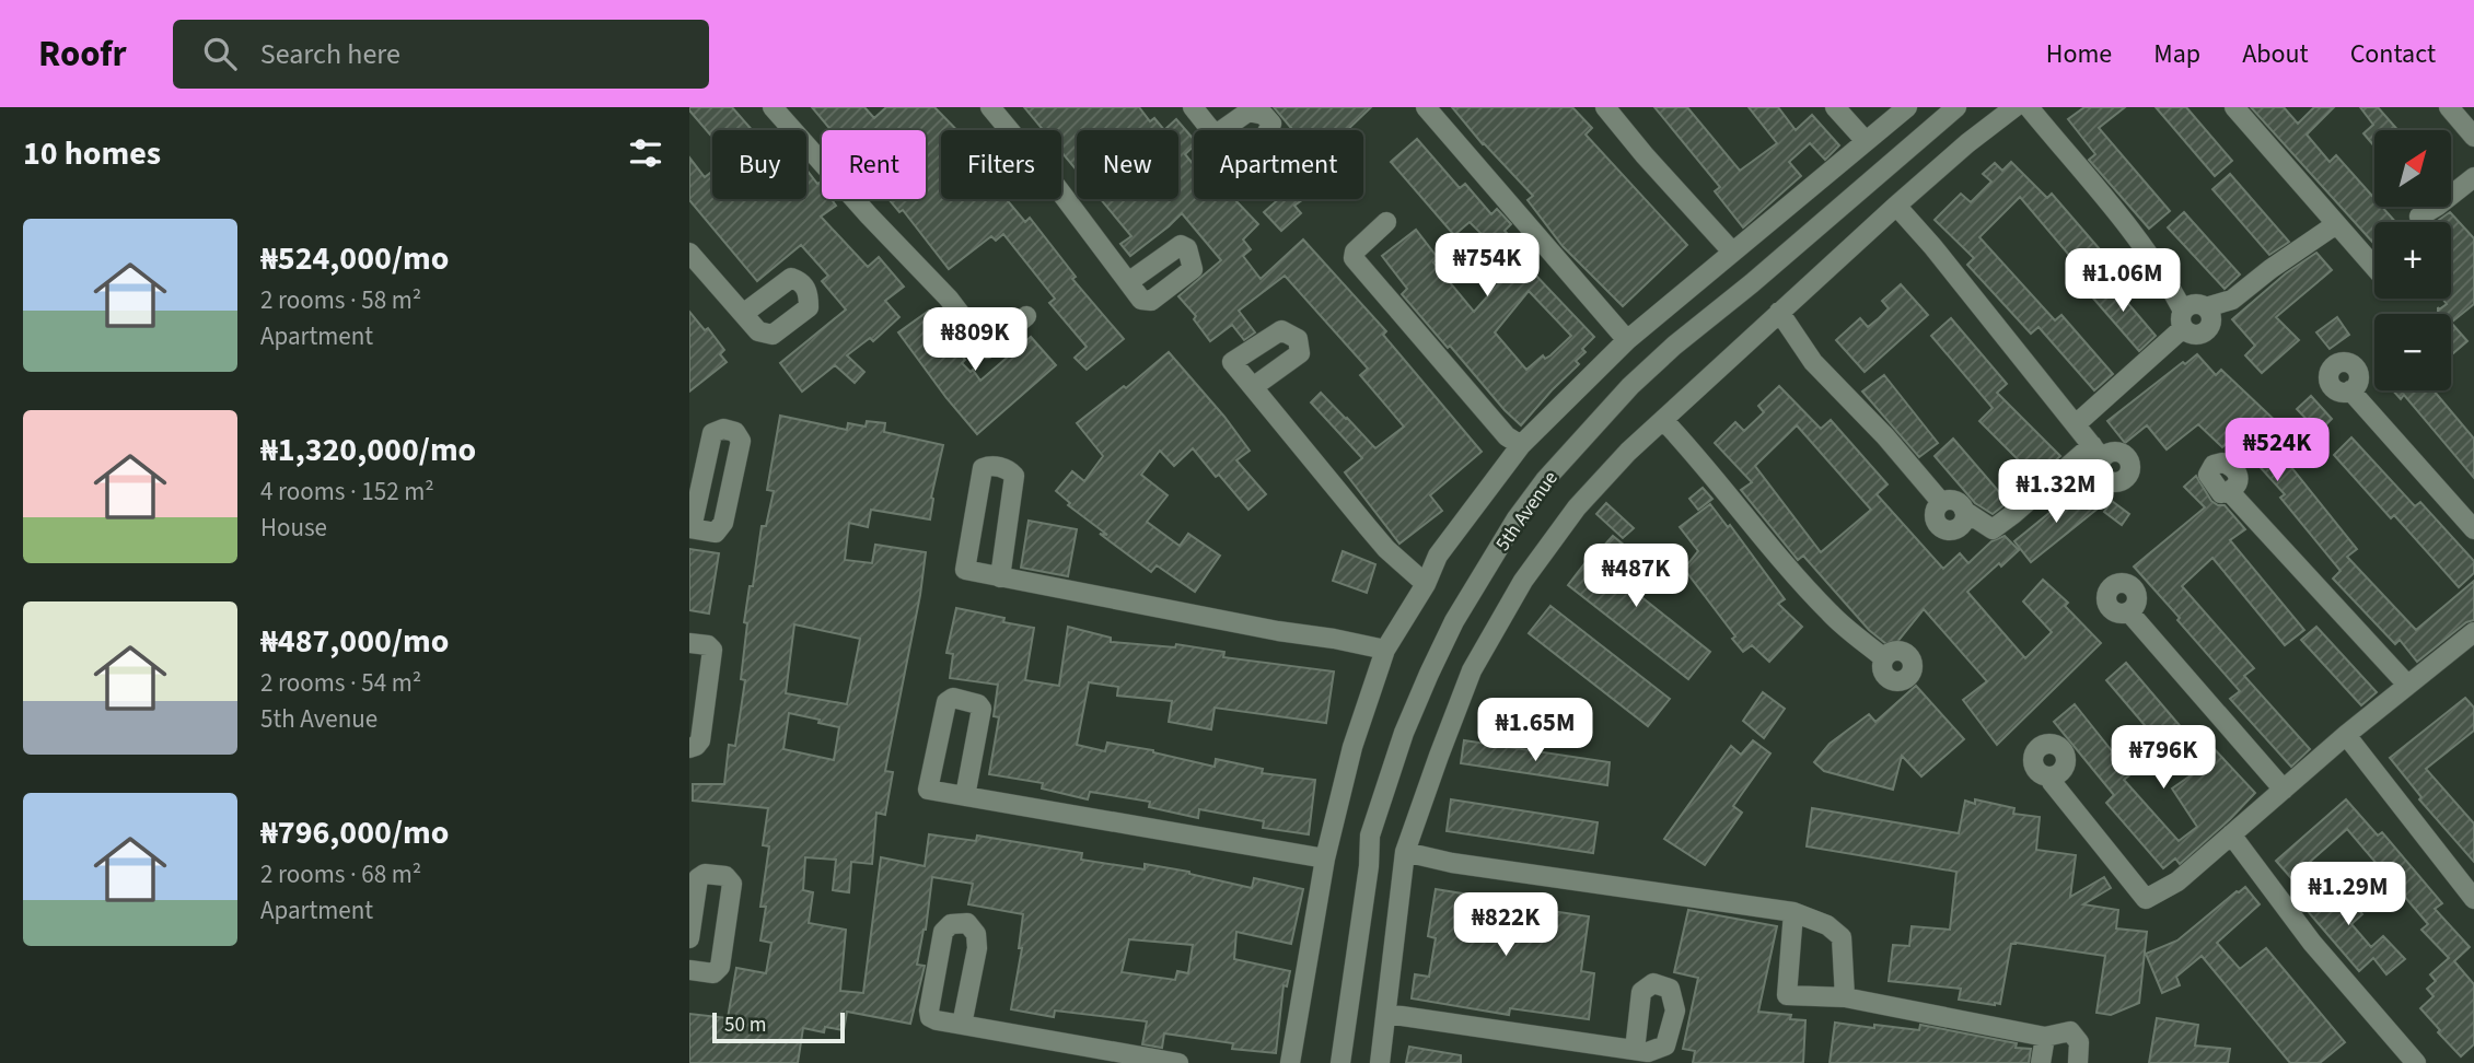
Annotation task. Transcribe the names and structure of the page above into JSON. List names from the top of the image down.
{
  "streets": {
    "street": ["5th Avenue"]
  },
  "scale_bar": "50 m",
  "north": "top right",
  "page": {
    "header": "Roofr",
    "search": "Search here",
    "nav": [
      "Home",
      "Map",
      "About",
      "Contact"
    ],
    "heading": "10 homes",
    "map_buttons": ["+", "−"],
    "chip": [
      "Buy",
      "Rent",
      "Filters",
      "New",
      "Apartment"
    ],
    "list": [
      {
        "name": "₦524,000/mo",
        "note": "2 rooms · 58 m² · Apartment"
      },
      {
        "name": "₦1,320,000/mo",
        "note": "4 rooms · 152 m² · House"
      },
      {
        "name": "₦487,000/mo",
        "note": "2 rooms · 54 m² · 5th Avenue"
      },
      {
        "name": "₦796,000/mo",
        "note": "2 rooms · 68 m² · Apartment"
      }
    ],
    "price": [
      "₦754K",
      "₦1.06M",
      "₦809K",
      "₦524K",
      "₦1.32M",
      "₦487K",
      "₦1.65M",
      "₦796K",
      "₦1.29M",
      "₦822K"
    ],
    "scale": "50 m"
  }
}
